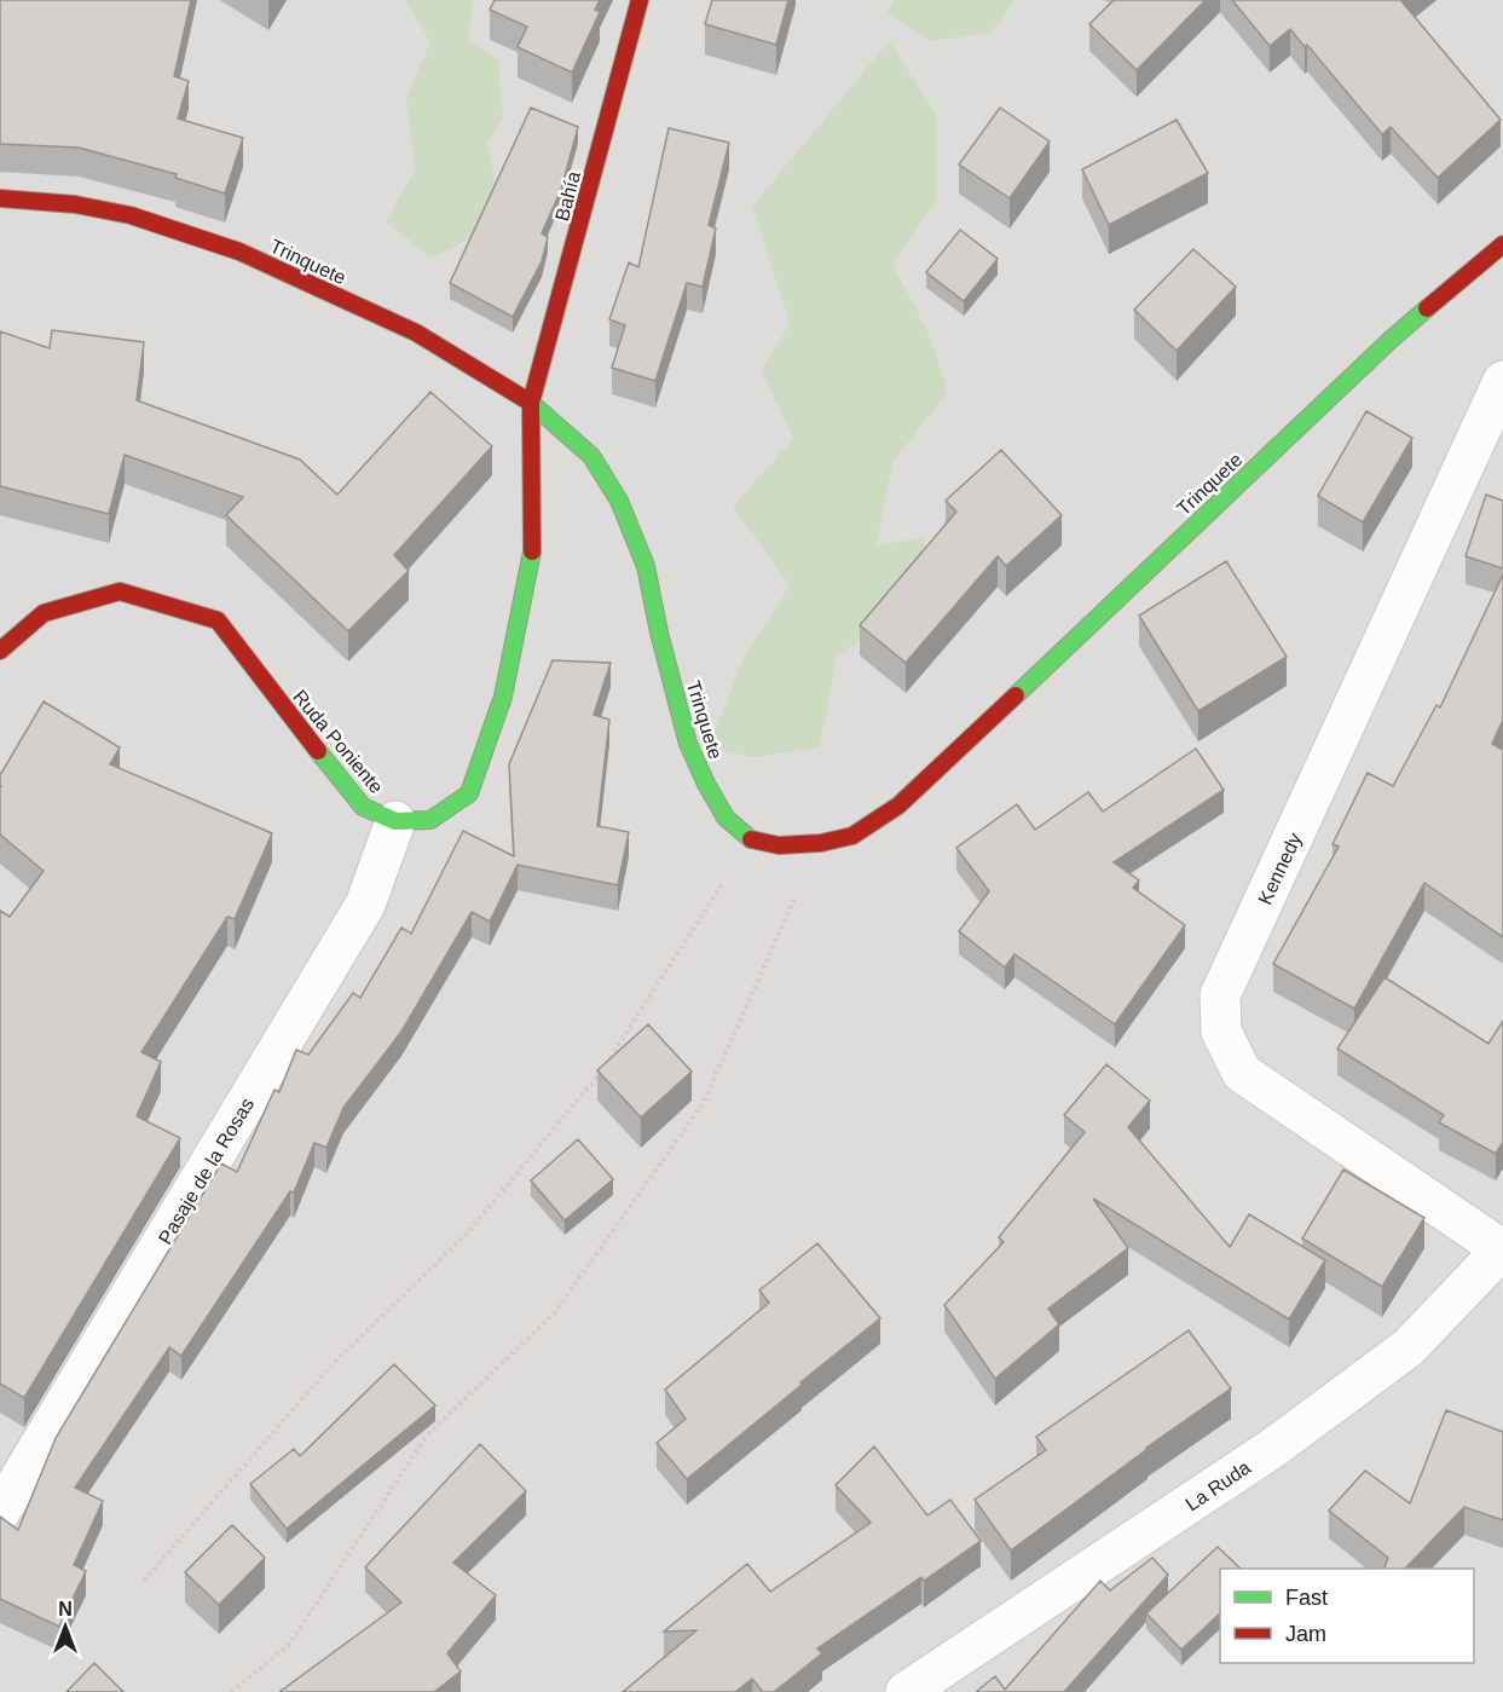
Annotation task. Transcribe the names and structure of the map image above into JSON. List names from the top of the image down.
{
  "streets": {
    "street": [
      "Bahía",
      "Trinquete",
      "Ruda Poniente",
      "Kennedy",
      "Pasaje de la Rosas",
      "La Ruda"
    ]
  },
  "crossings": [
    ["Bahía", "Trinquete"],
    ["Bahía", "Ruda Poniente"],
    ["Trinquete", "Ruda Poniente"],
    ["Ruda Poniente", "Pasaje de la Rosas"],
    ["Kennedy", "La Ruda"]
  ],
  "legend": ["Fast", "Jam"],
  "north": "top"
}
